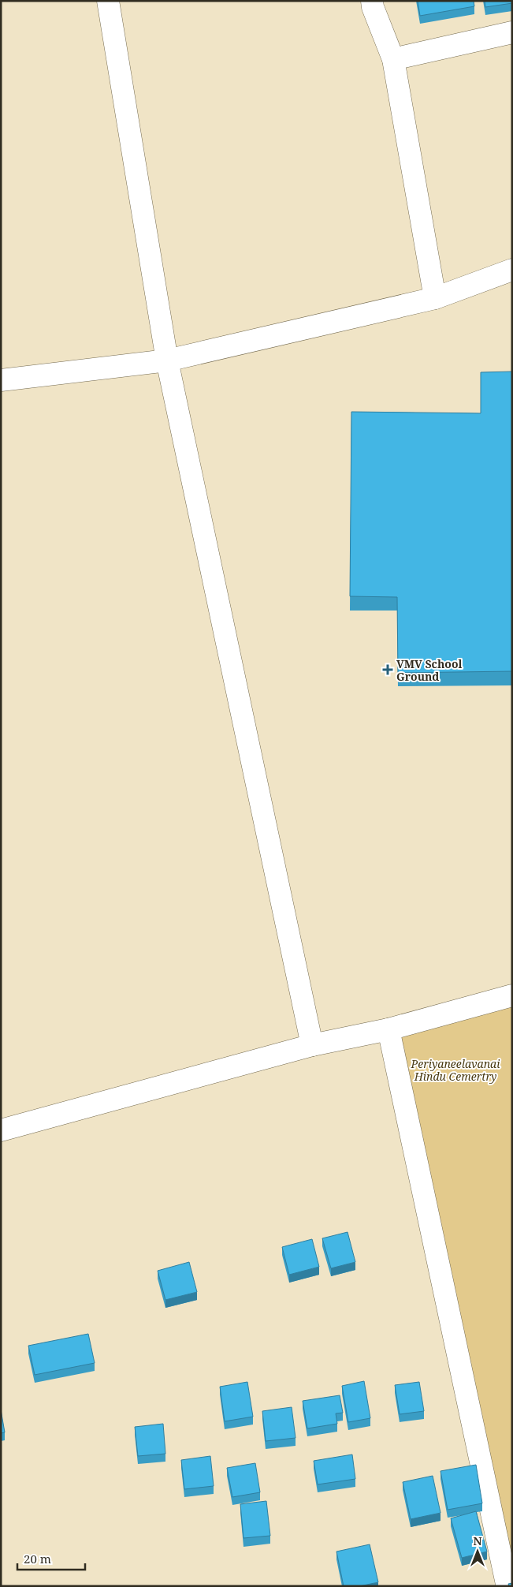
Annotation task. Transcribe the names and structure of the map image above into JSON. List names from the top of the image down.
{
  "parks": ["Periyaneelavanai Hindu Cemertry"],
  "places": {
    "health": ["VMV School Ground"]
  },
  "scale_bar": "20 m",
  "north": "top"
}
